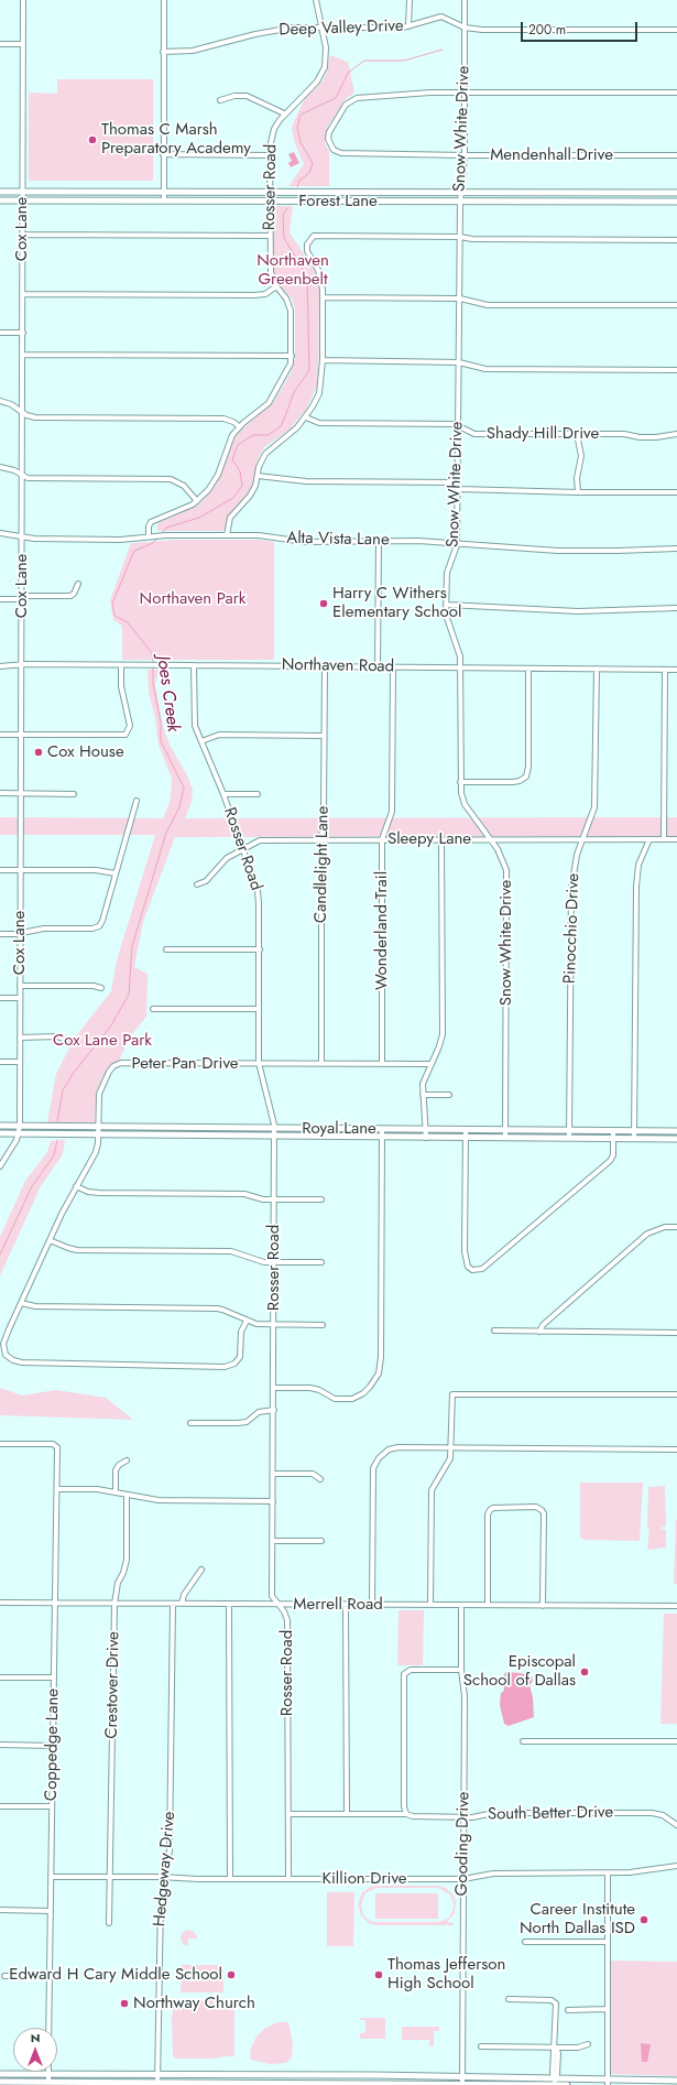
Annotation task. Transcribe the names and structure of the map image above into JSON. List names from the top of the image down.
{
  "streets": {
    "main road": ["Forest Lane", "Royal Lane"],
    "street": [
      "Deep Valley Drive",
      "Snow White Drive",
      "Mendenhall Drive",
      "Rosser Road",
      "Cox Lane",
      "Shady Hill Drive",
      "Alta Vista Lane",
      "Northaven Road",
      "Sleepy Lane",
      "Candlelight Lane",
      "Pinocchio Drive",
      "Wonderland Trail",
      "Peter Pan Drive",
      "Merrell Road",
      "Crestover Drive",
      "Coppedge Lane",
      "South Better Drive",
      "Gooding Drive",
      "Hedgeway Drive",
      "Killion Drive"
    ]
  },
  "crossings": [
    ["Deep Valley Drive", "Snow White Drive"],
    ["Deep Valley Drive", "Rosser Road"],
    ["Snow White Drive", "Mendenhall Drive"],
    ["Snow White Drive", "Forest Lane"],
    ["Snow White Drive", "Shady Hill Drive"],
    ["Snow White Drive", "Alta Vista Lane"],
    ["Snow White Drive", "Northaven Road"],
    ["Snow White Drive", "Sleepy Lane"],
    ["Snow White Drive", "Royal Lane"],
    ["Rosser Road", "Forest Lane"],
    ["Rosser Road", "Alta Vista Lane"],
    ["Rosser Road", "Northaven Road"],
    ["Rosser Road", "Sleepy Lane"],
    ["Rosser Road", "Peter Pan Drive"],
    ["Rosser Road", "Royal Lane"],
    ["Rosser Road", "Merrell Road"],
    ["Rosser Road", "South Better Drive"],
    ["Rosser Road", "Killion Drive"],
    ["Forest Lane", "Cox Lane"],
    ["Cox Lane", "Alta Vista Lane"],
    ["Cox Lane", "Northaven Road"],
    ["Cox Lane", "Royal Lane"],
    ["Northaven Road", "Candlelight Lane"],
    ["Northaven Road", "Pinocchio Drive"],
    ["Northaven Road", "Wonderland Trail"],
    ["Sleepy Lane", "Candlelight Lane"],
    ["Sleepy Lane", "Pinocchio Drive"],
    ["Sleepy Lane", "Wonderland Trail"],
    ["Candlelight Lane", "Peter Pan Drive"],
    ["Pinocchio Drive", "Royal Lane"],
    ["Wonderland Trail", "Peter Pan Drive"],
    ["Peter Pan Drive", "Royal Lane"],
    ["Merrell Road", "Crestover Drive"],
    ["Merrell Road", "Coppedge Lane"],
    ["Merrell Road", "Gooding Drive"],
    ["Merrell Road", "Hedgeway Drive"],
    ["Crestover Drive", "Killion Drive"],
    ["Coppedge Lane", "Killion Drive"],
    ["South Better Drive", "Gooding Drive"],
    ["Gooding Drive", "Killion Drive"],
    ["Hedgeway Drive", "Killion Drive"]
  ],
  "water": ["Joes Creek"],
  "parks": ["Northaven Greenbelt", "Northaven Park", "Cox Lane Park"],
  "places": [
    "Thomas C Marsh Preparatory Academy",
    "Harry C Withers Elementary School",
    "Cox House",
    "Episcopal School of Dallas",
    "Career Institute North Dallas ISD",
    "Edward H Cary Middle School",
    "Thomas Jefferson High School",
    "Northway Church"
  ],
  "scale_bar": "200 m",
  "north": "top"
}
